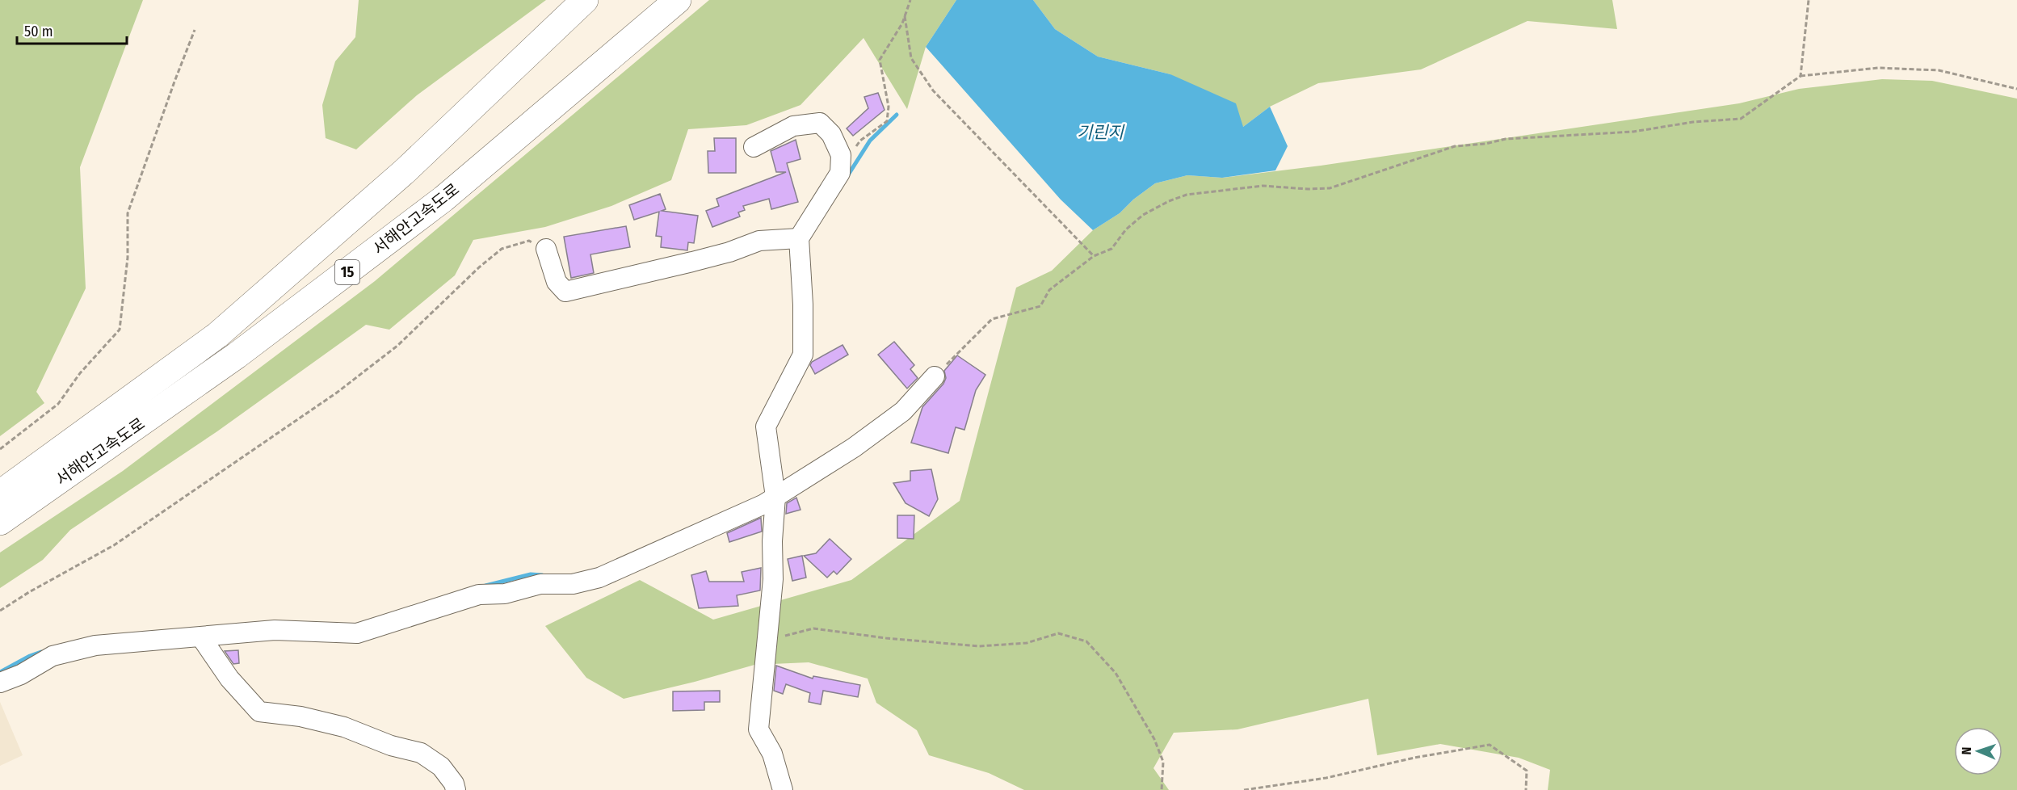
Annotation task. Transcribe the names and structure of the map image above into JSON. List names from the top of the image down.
{
  "streets": {
    "highway": ["서해안고속도로", "15"]
  },
  "water": ["기린지"],
  "scale_bar": "50 m",
  "north": "left"
}
